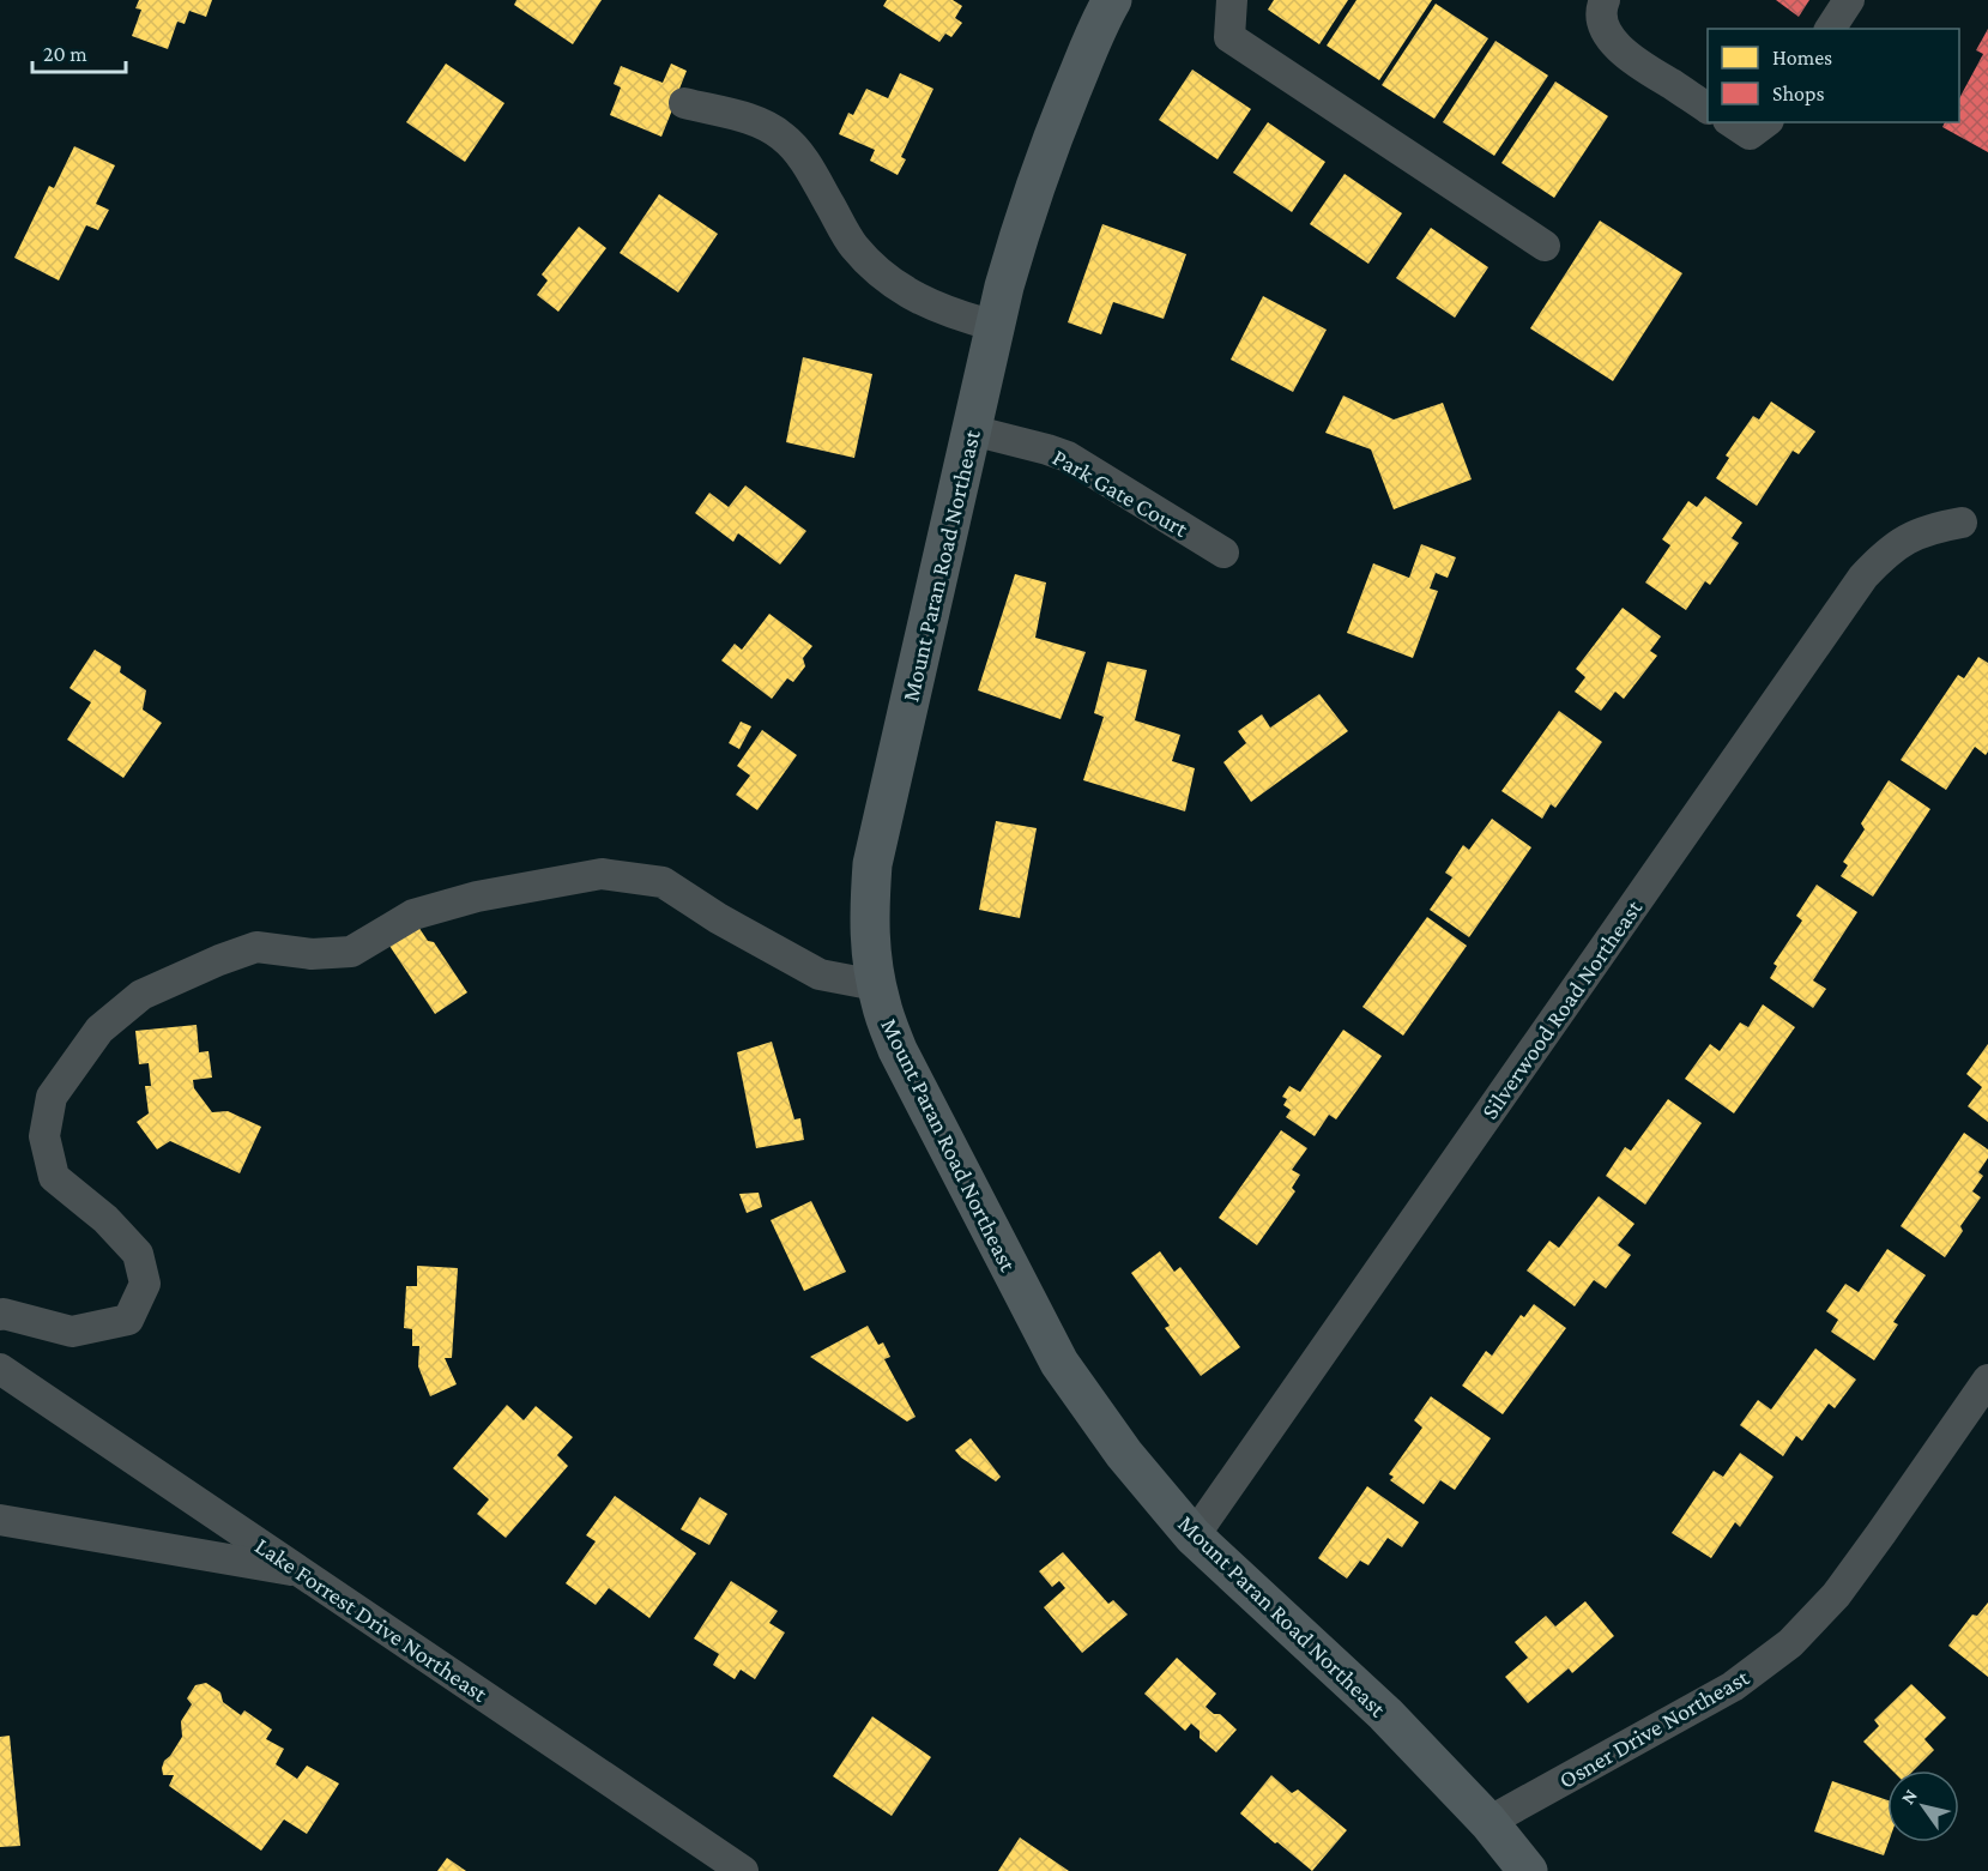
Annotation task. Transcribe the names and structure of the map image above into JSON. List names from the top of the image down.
{
  "streets": {
    "main road": ["Mount Paran Road Northeast"],
    "street": [
      "Park Gate Court",
      "Silverwood Road Northeast",
      "Lake Forrest Drive Northeast",
      "Osner Drive Northeast"
    ]
  },
  "crossings": [
    ["Park Gate Court", "Mount Paran Road Northeast"],
    ["Mount Paran Road Northeast", "Silverwood Road Northeast"],
    ["Mount Paran Road Northeast", "Osner Drive Northeast"]
  ],
  "legend": ["Homes", "Shops"],
  "scale_bar": "20 m",
  "north": "top left"
}
